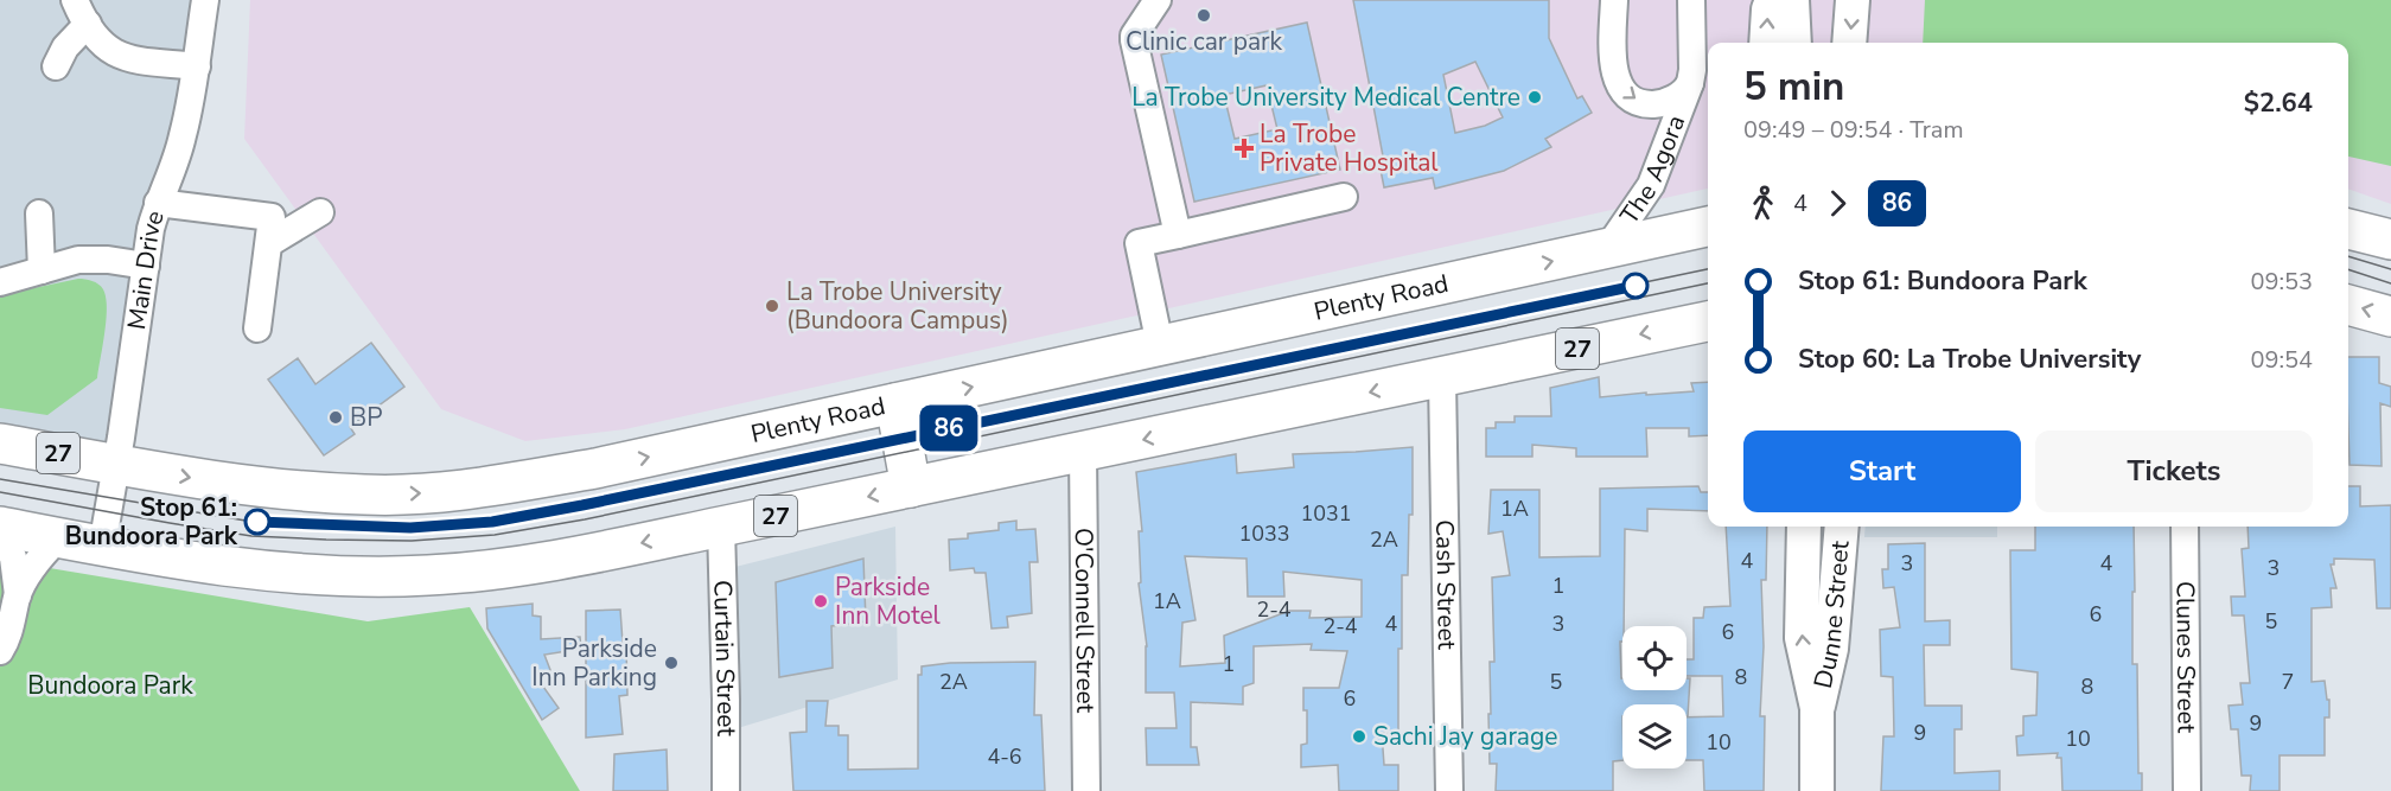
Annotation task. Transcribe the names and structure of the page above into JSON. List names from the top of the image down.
{
  "streets": {
    "highway": ["Plenty Road", "27"],
    "main road": ["Dunne Street"],
    "street": [
      "The Agora",
      "Main Drive",
      "Cash Street",
      "O'Connell Street",
      "Clunes Street",
      "Curtain Street"
    ]
  },
  "crossings": [
    ["The Agora", "Plenty Road"],
    ["Main Drive", "Plenty Road"],
    ["Main Drive", "27"],
    ["27", "Cash Street"],
    ["27", "O'Connell Street"],
    ["27", "Curtain Street"]
  ],
  "parks": ["Bundoora Park"],
  "places": {
    "other": [
      "Clinic car park",
      "La Trobe University Medical Centre",
      "La Trobe University (Bundoora Campus)",
      "BP",
      "Stop 61: Bundoora Park",
      "Parkside Inn Motel",
      "Parkside Inn Parking",
      "Sachi Jay garage"
    ],
    "health": ["La Trobe Private Hospital"]
  },
  "lines": ["tram line 86"],
  "house_numbers": [
    "1A",
    "1031",
    "1033",
    "2A",
    "4",
    "3",
    "4",
    "3",
    "1",
    "1A",
    "2-4",
    "6",
    "5",
    "4",
    "3",
    "2-4",
    "6",
    "1",
    "8",
    "2A",
    "5",
    "7",
    "8",
    "6",
    "9",
    "9",
    "10",
    "10",
    "4-6"
  ],
  "page": {
    "on_map": "86",
    "heading": ["5 min", "09:49 – 09:54 · Tram", "$2.64"],
    "legs": ["4", "86"],
    "list": [
      {
        "name": "Stop 61: Bundoora Park",
        "value": "09:53"
      },
      {
        "name": "Stop 60: La Trobe University",
        "value": "09:54"
      }
    ],
    "buttons": ["Start", "Tickets"]
  }
}
